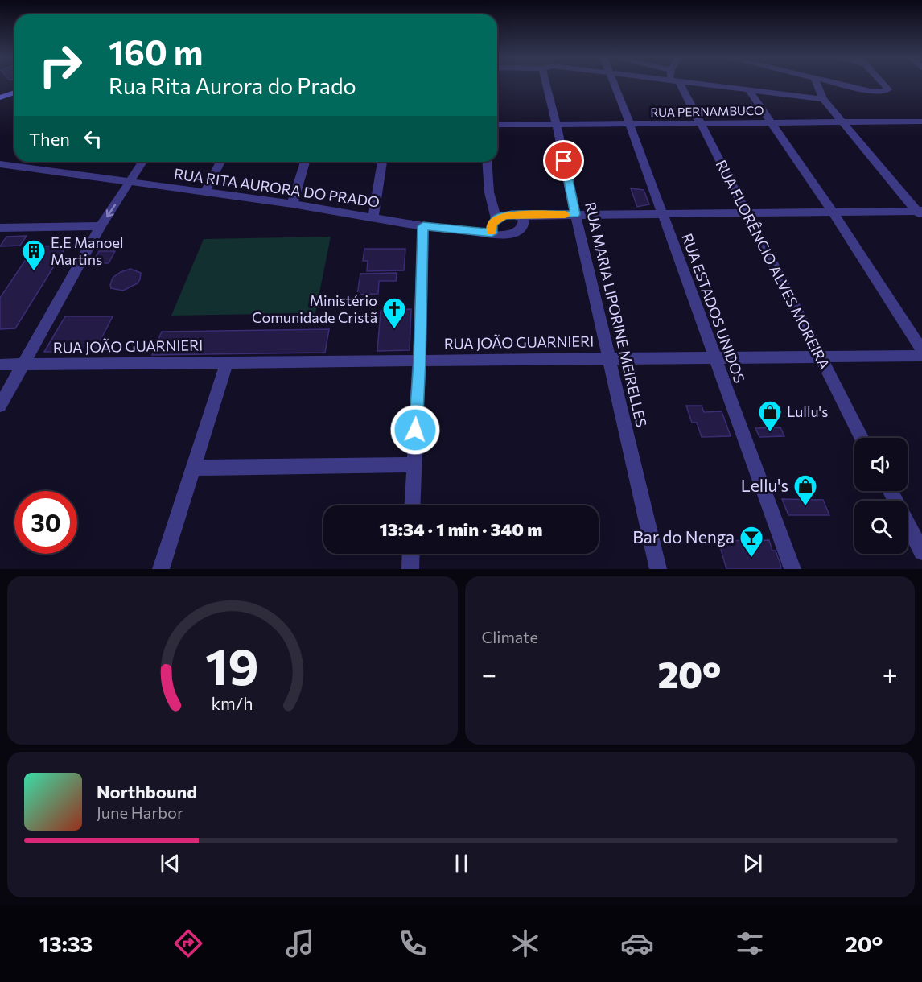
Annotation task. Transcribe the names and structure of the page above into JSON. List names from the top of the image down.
{
  "streets": {
    "street": [
      "RUA PERNAMBUCO",
      "RUA RITA AURORA DO PRADO",
      "RUA FLORÊNCIO ALVES MOREIRA",
      "RUA ESTADOS UNIDOS",
      "RUA MARIA LIPORINE MEIRELLES",
      "RUA JOÃO GUARNIERI"
    ]
  },
  "crossings": [
    ["RUA PERNAMBUCO", "RUA FLORÊNCIO ALVES MOREIRA"],
    ["RUA PERNAMBUCO", "RUA ESTADOS UNIDOS"],
    ["RUA PERNAMBUCO", "RUA MARIA LIPORINE MEIRELLES"],
    ["RUA FLORÊNCIO ALVES MOREIRA", "RUA JOÃO GUARNIERI"],
    ["RUA ESTADOS UNIDOS", "RUA JOÃO GUARNIERI"],
    ["RUA MARIA LIPORINE MEIRELLES", "RUA JOÃO GUARNIERI"]
  ],
  "places": {
    "building": ["E.E Manoel Martins"],
    "church": ["Ministério Comunidade Cristã"],
    "shop": ["Lullu's", "Lellu's"],
    "bar": ["Bar do Nenga"]
  },
  "page": {
    "turn": ["160 m", "Rua Rita Aurora do Prado"],
    "then": "Then",
    "limit": "30",
    "trip": "13:34 · 1 min · 340 m",
    "tile": "Climate",
    "heat": ["−", "20°", "+"],
    "song": ["Northbound", "June Harbor"],
    "tabs": ["13:33", "20°"],
    "gauge": ["19", "km/h"]
  }
}
